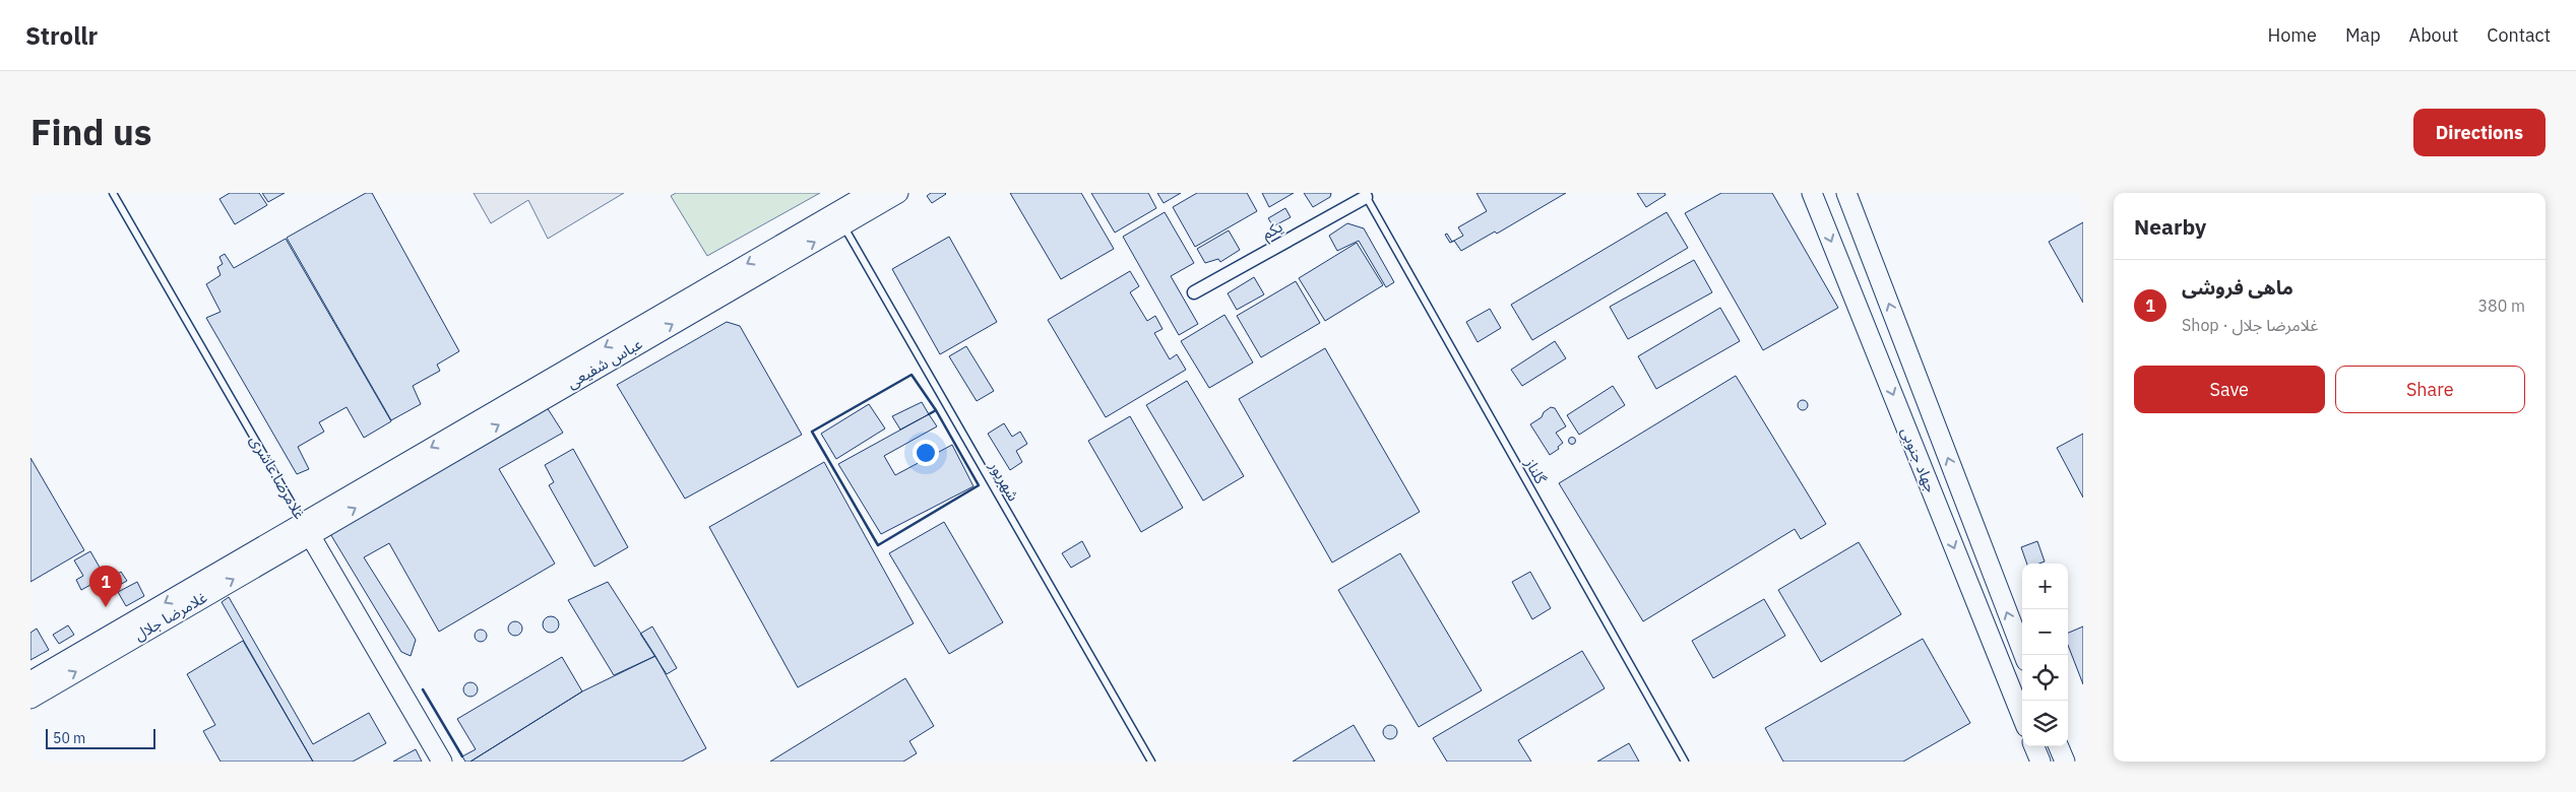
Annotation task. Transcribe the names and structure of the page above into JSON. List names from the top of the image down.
{
  "streets": {
    "street": [
      "یکم",
      "عباس شفیعی",
      "جهاد جنوبی",
      "غلامرضا عاشری",
      "غلامرضا جلال"
    ],
    "lane": ["گلناز", "شهریور"]
  },
  "crossings": [
    ["یکم", "گلناز"],
    ["عباس شفیعی", "غلامرضا عاشری"],
    ["عباس شفیعی", "شهریور"],
    ["عباس شفیعی", "غلامرضا جلال"],
    ["غلامرضا عاشری", "غلامرضا جلال"]
  ],
  "scale_bar": "50 m",
  "page": {
    "header": "Strollr",
    "nav": [
      "Home",
      "Map",
      "About",
      "Contact"
    ],
    "title": "Find us",
    "buttons": [
      "Directions",
      ["Save", "Share"]
    ],
    "heading": "Nearby",
    "list": [
      {
        "mark": "1",
        "name": "ماهی فروشی",
        "note": "Shop · غلامرضا جلال",
        "value": "380 m"
      }
    ],
    "map_buttons": ["+", "−"],
    "pins": "1",
    "scale": "50 m"
  }
}
